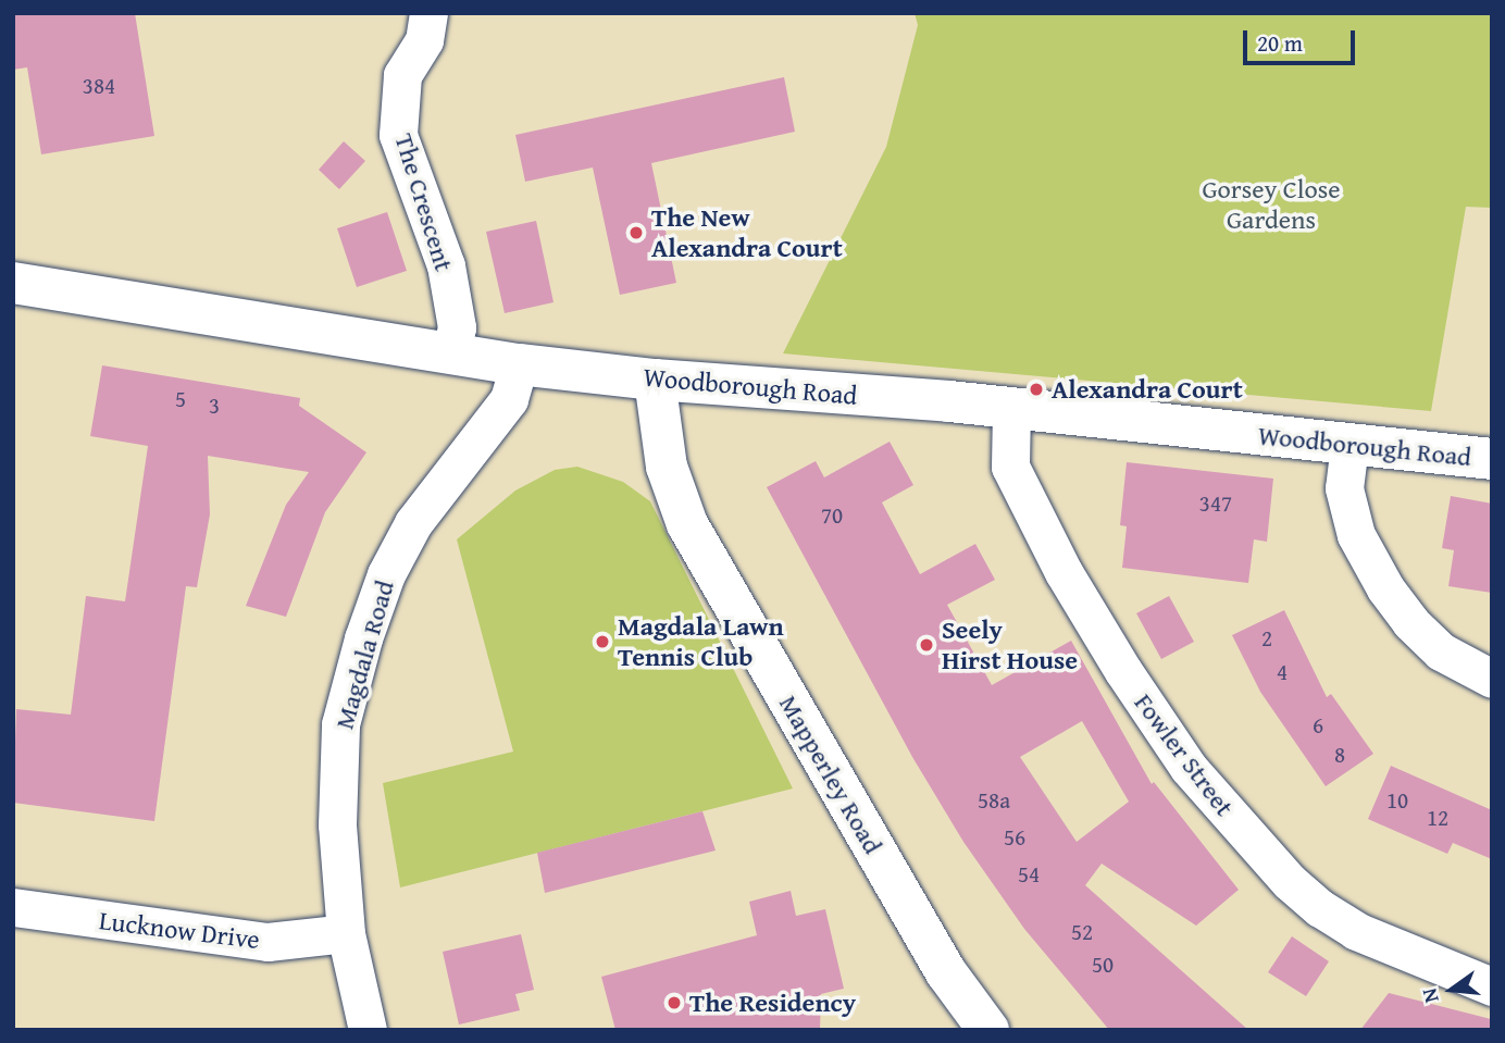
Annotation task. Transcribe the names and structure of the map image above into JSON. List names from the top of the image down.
{
  "streets": {
    "main road": ["Woodborough Road", "Mapperley Road"],
    "street": [
      "The Crescent",
      "Magdala Road",
      "Fowler Street",
      "Lucknow Drive"
    ]
  },
  "crossings": [
    ["The Crescent", "Woodborough Road"],
    ["Woodborough Road", "Magdala Road"],
    ["Woodborough Road", "Fowler Street"],
    ["Woodborough Road", "Mapperley Road"],
    ["Magdala Road", "Lucknow Drive"]
  ],
  "parks": ["Gorsey Close Gardens"],
  "places": [
    "The New Alexandra Court",
    "Alexandra Court",
    "Magdala Lawn Tennis Club",
    "Seely Hirst House",
    "The Residency"
  ],
  "house_numbers": [
    "384",
    "5",
    "3",
    "347",
    "70",
    "2",
    "4",
    "6",
    "8",
    "58a",
    "10",
    "12",
    "56",
    "54",
    "52",
    "50"
  ],
  "scale_bar": "20 m",
  "north": "left"
}
